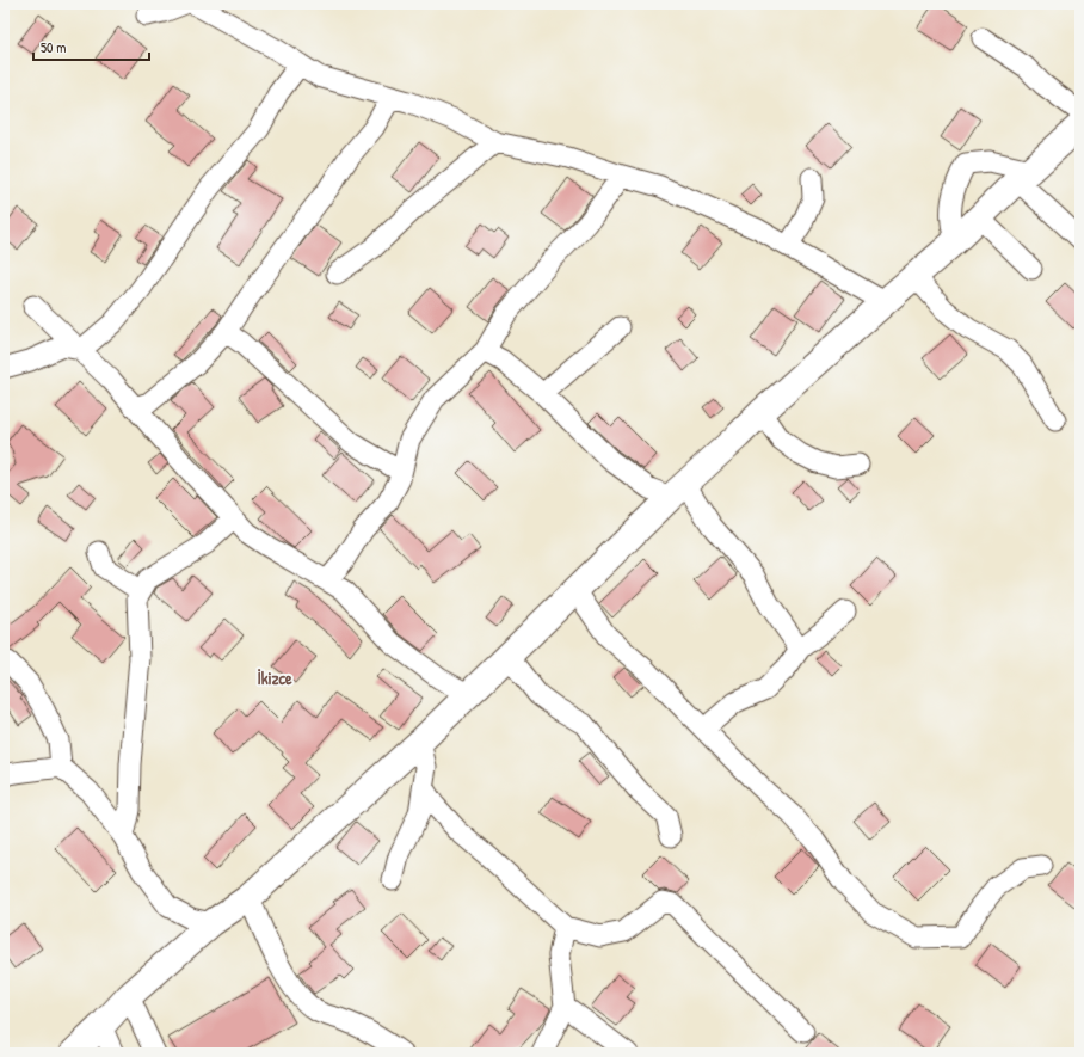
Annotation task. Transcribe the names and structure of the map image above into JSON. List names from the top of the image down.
{
  "districts": ["İkizce"],
  "scale_bar": "50 m"
}
